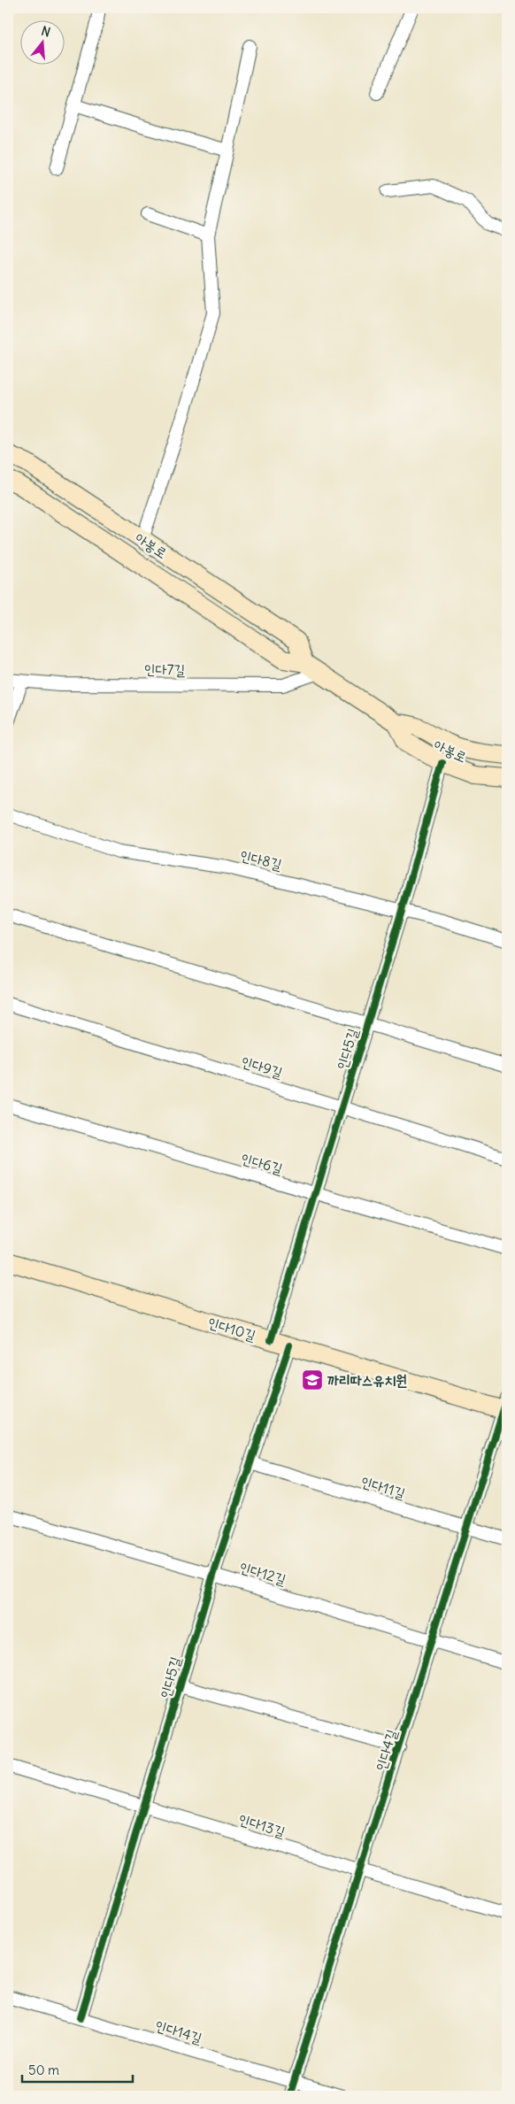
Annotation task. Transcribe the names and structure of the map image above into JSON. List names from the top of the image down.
{
  "streets": {
    "main road": ["아봉로", "인다10길"],
    "street": [
      "인다7길",
      "인다8길",
      "인다5길",
      "인다9길",
      "인다6길",
      "인다11길",
      "인다12길",
      "인다4길",
      "인다13길",
      "인다14길"
    ]
  },
  "crossings": [
    ["아봉로", "인다7길"],
    ["아봉로", "인다5길"],
    ["인다8길", "인다5길"],
    ["인다5길", "인다9길"],
    ["인다5길", "인다6길"],
    ["인다5길", "인다10길"],
    ["인다5길", "인다11길"],
    ["인다5길", "인다12길"],
    ["인다5길", "인다13길"],
    ["인다5길", "인다14길"],
    ["인다10길", "인다4길"],
    ["인다11길", "인다4길"],
    ["인다12길", "인다4길"],
    ["인다4길", "인다13길"],
    ["인다4길", "인다14길"]
  ],
  "places": {
    "school or university": ["까리따스유치원"]
  },
  "scale_bar": "50 m",
  "north": "top"
}
